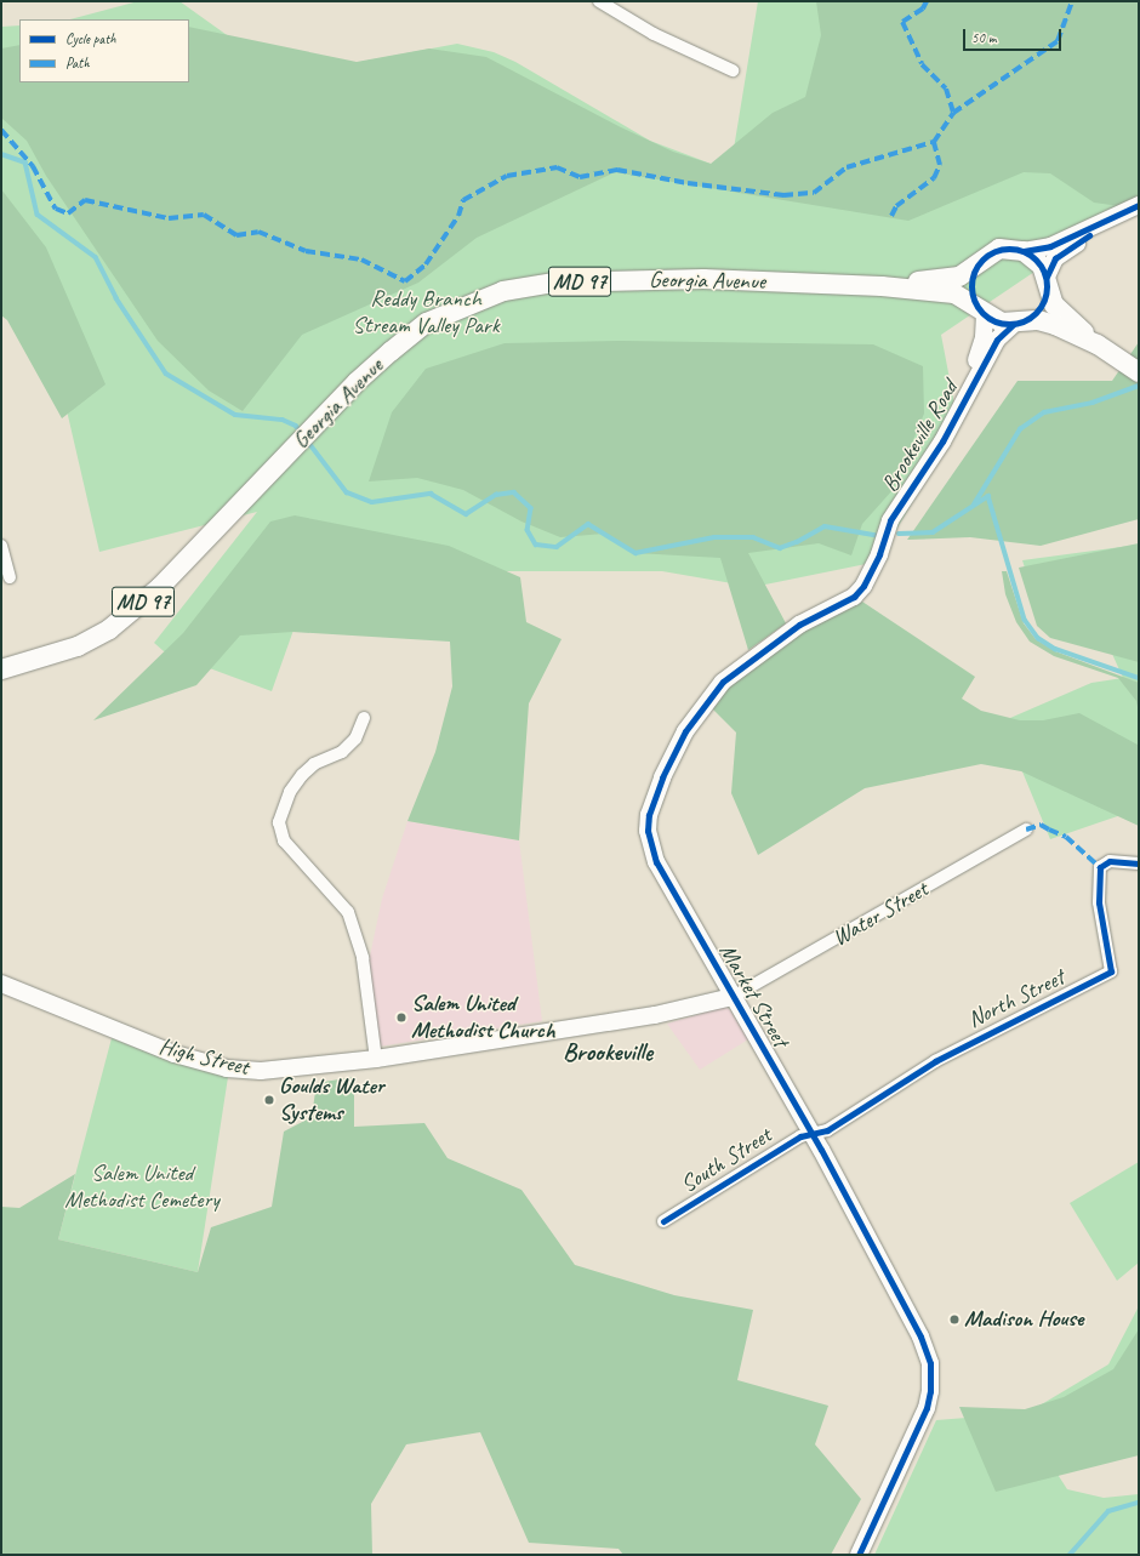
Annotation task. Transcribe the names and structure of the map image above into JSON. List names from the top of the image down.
{
  "streets": {
    "main road": [
      "MD 97",
      "Georgia Avenue",
      "Brookeville Road",
      "Market Street",
      "High Street"
    ],
    "street": ["Water Street", "North Street", "South Street"]
  },
  "crossings": [
    ["Georgia Avenue", "Brookeville Road"],
    ["Brookeville Road", "Market Street"],
    ["Water Street", "Market Street"],
    ["Water Street", "High Street"],
    ["Market Street", "North Street"],
    ["Market Street", "High Street"],
    ["Market Street", "South Street"],
    ["North Street", "South Street"]
  ],
  "districts": ["Brookeville"],
  "parks": ["Reddy Branch Stream Valley Park", "Salem United Methodist Cemetery"],
  "places": ["Salem United Methodist Church", "Goulds Water Systems", "Madison House"],
  "legend": ["Cycle path", "Path"],
  "scale_bar": "50 m"
}
